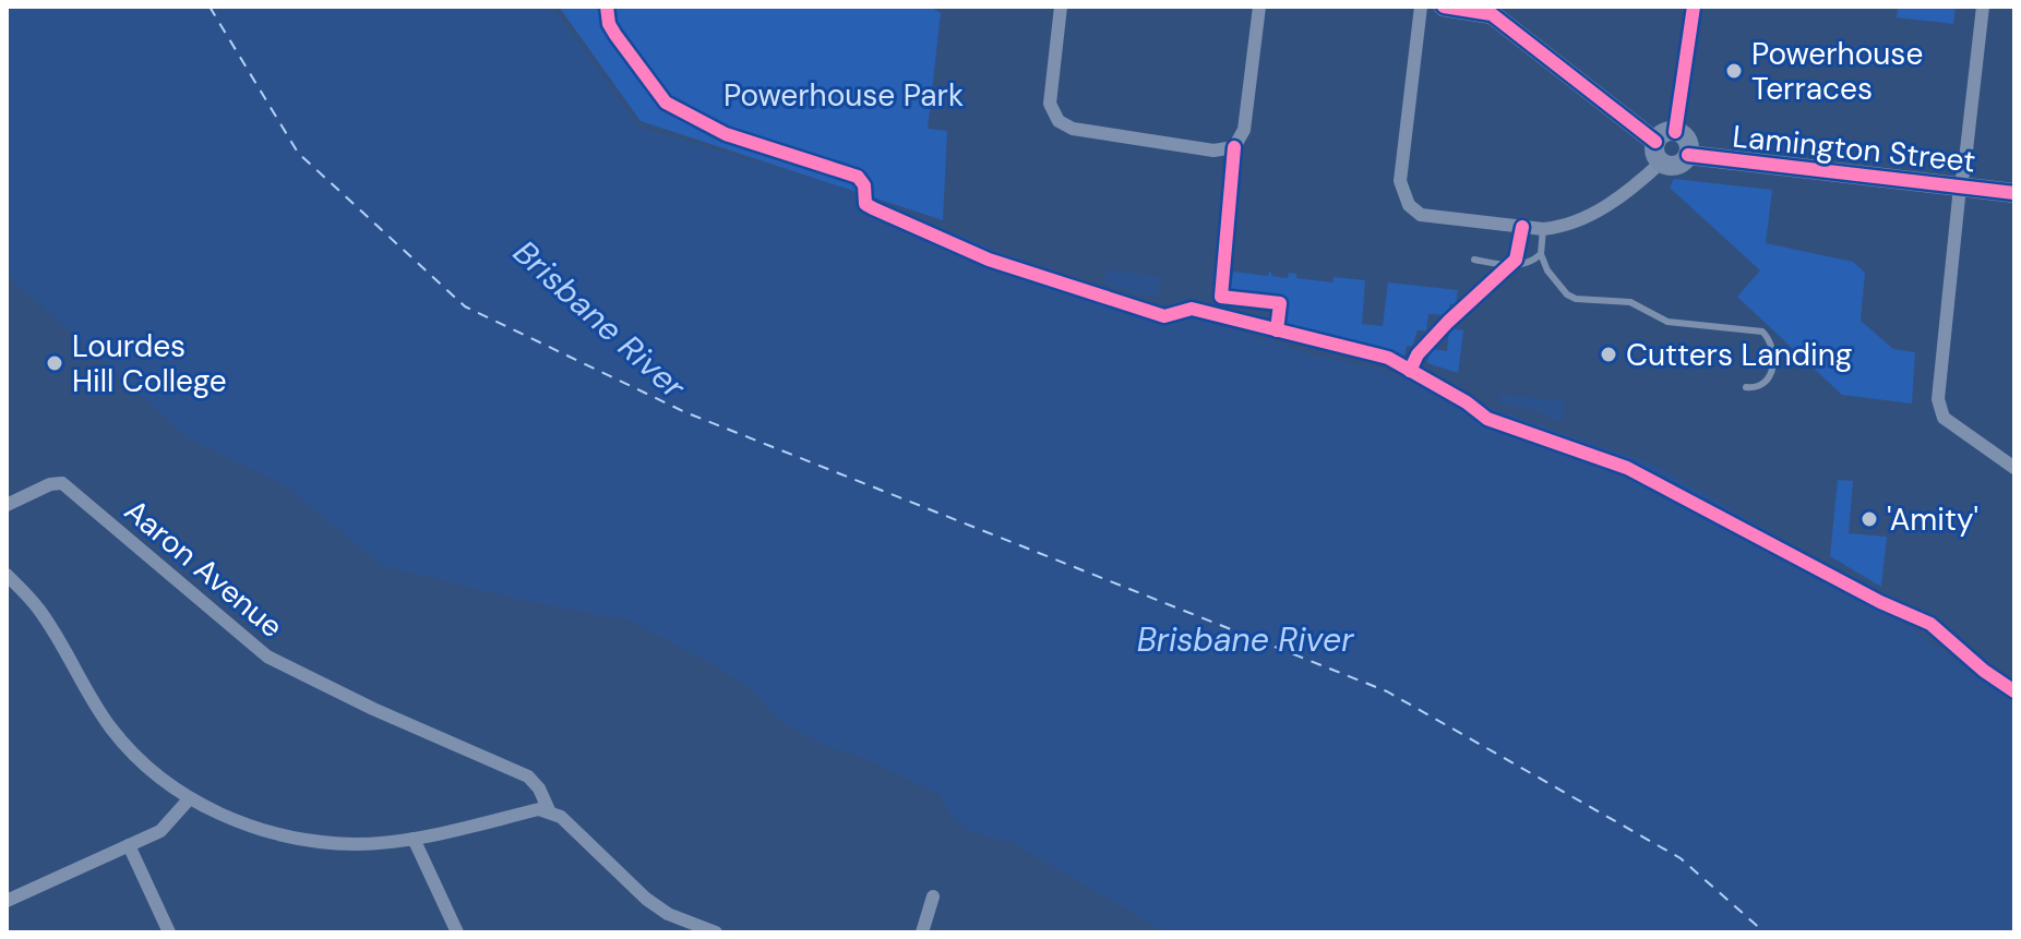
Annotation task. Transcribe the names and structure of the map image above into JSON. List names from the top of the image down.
{
  "streets": {
    "street": ["Lamington Street", "Aaron Avenue"]
  },
  "water": ["Brisbane River"],
  "parks": ["Powerhouse Park"],
  "places": [
    "Powerhouse Terraces",
    "Cutters Landing",
    "Lourdes Hill College",
    "'Amity'"
  ]
}
